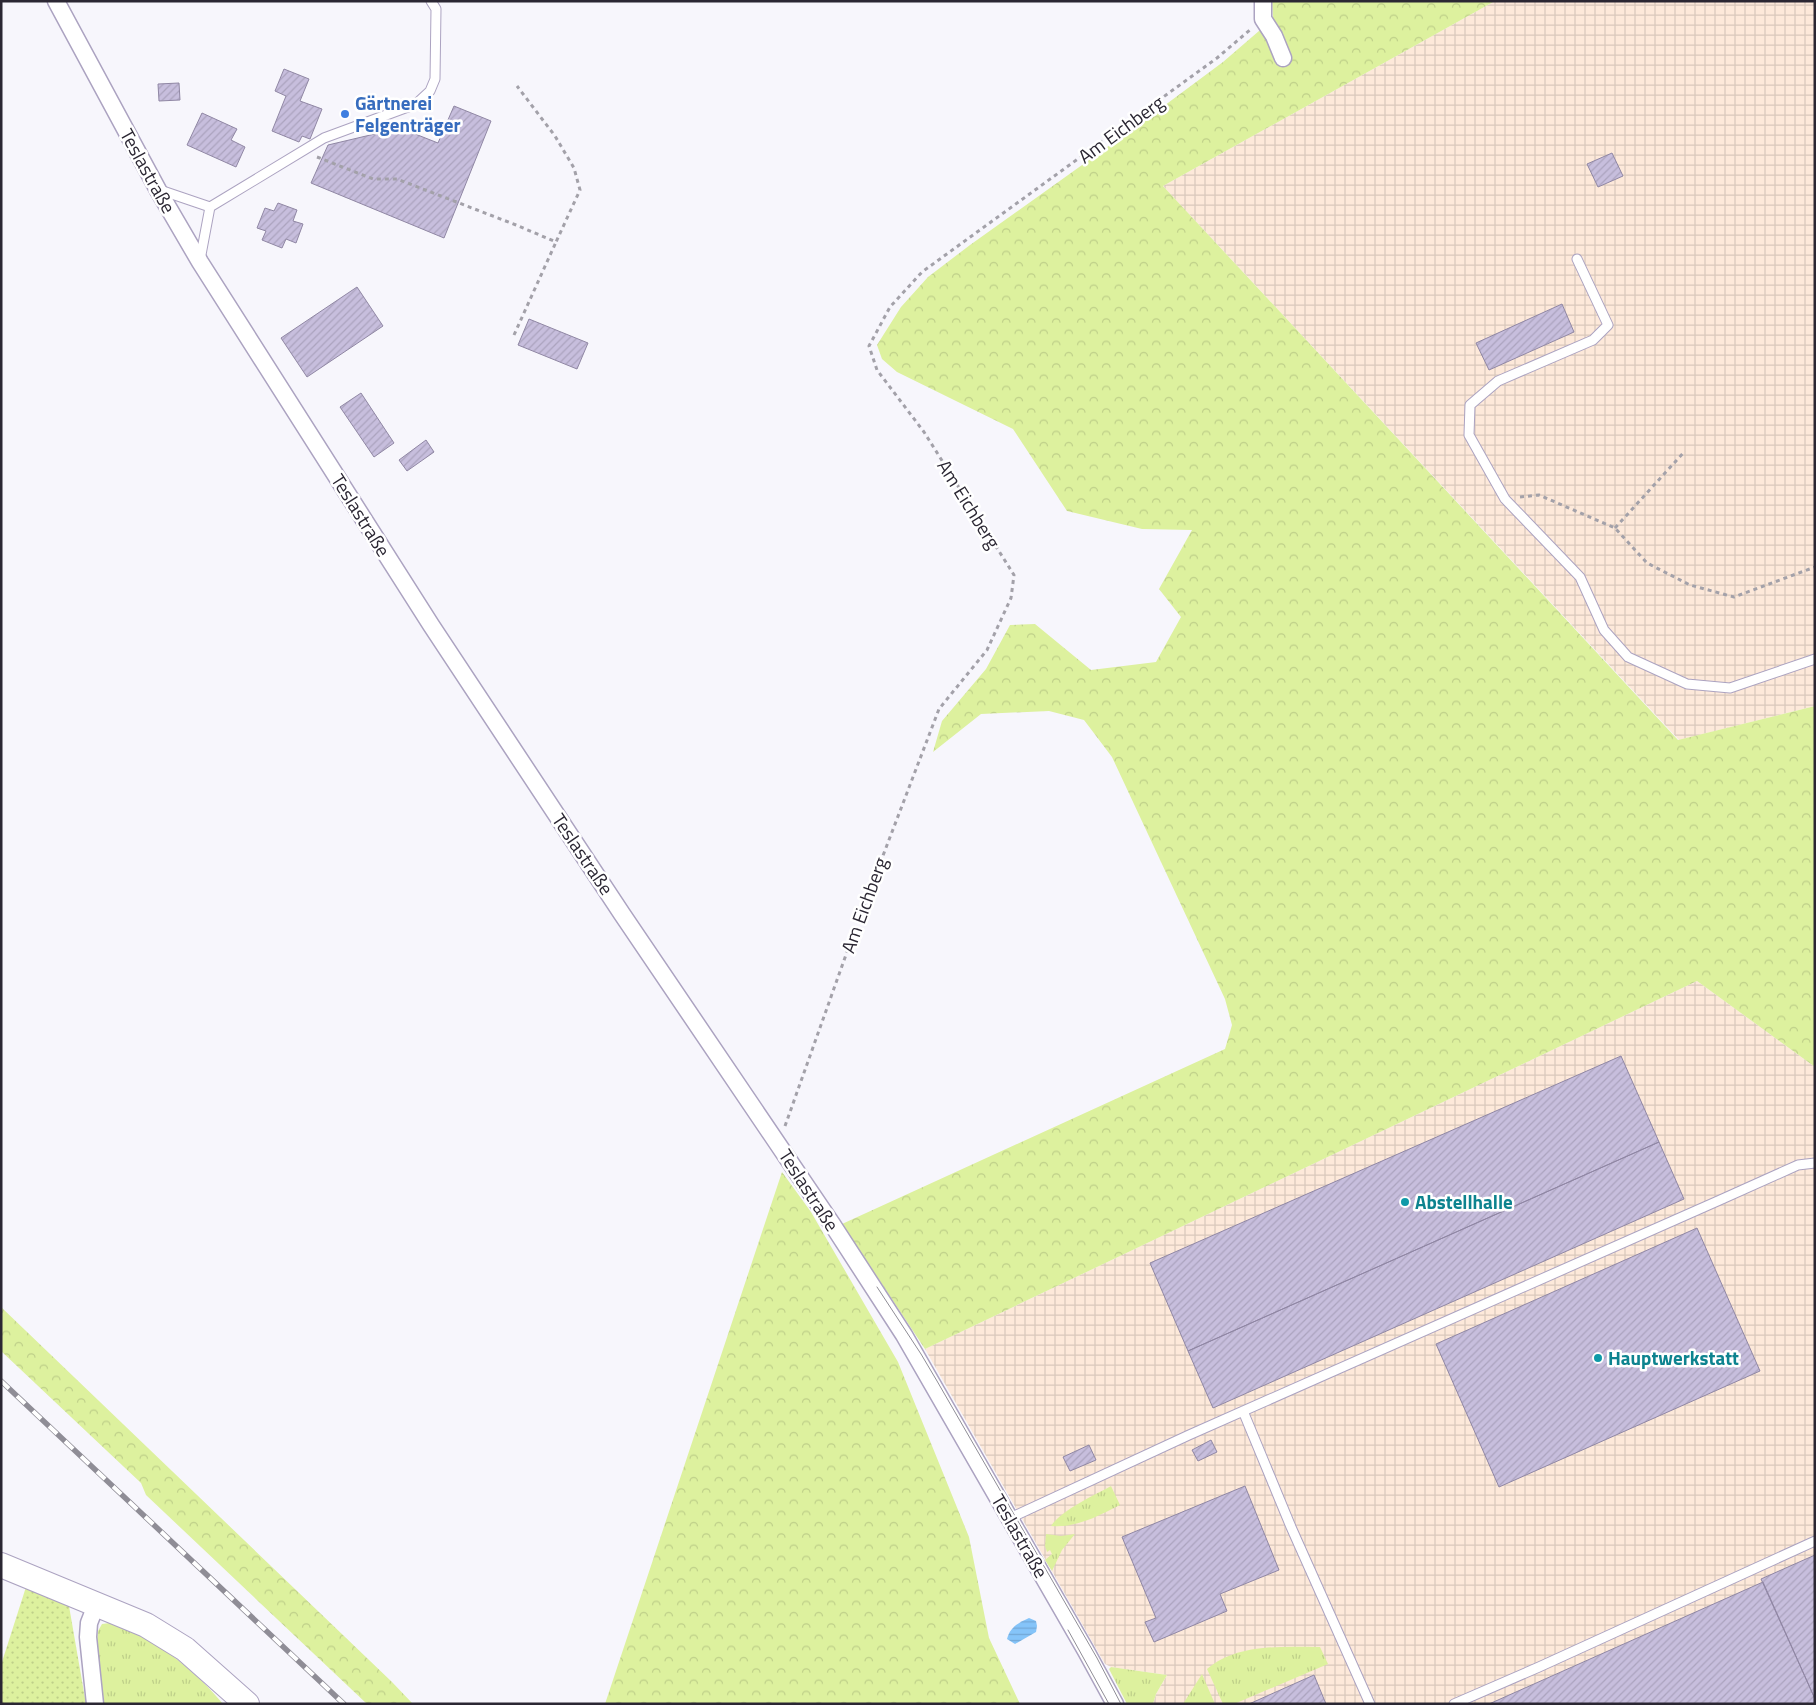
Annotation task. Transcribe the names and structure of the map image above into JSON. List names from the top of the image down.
{
  "streets": {
    "street": ["Teslastraße"],
    "path": ["Am Eichberg"]
  },
  "crossings": [
    ["Am Eichberg", "Teslastraße"]
  ],
  "places": ["Gärtnerei Felgenträger", "Abstellhalle", "Hauptwerkstatt"]
}
